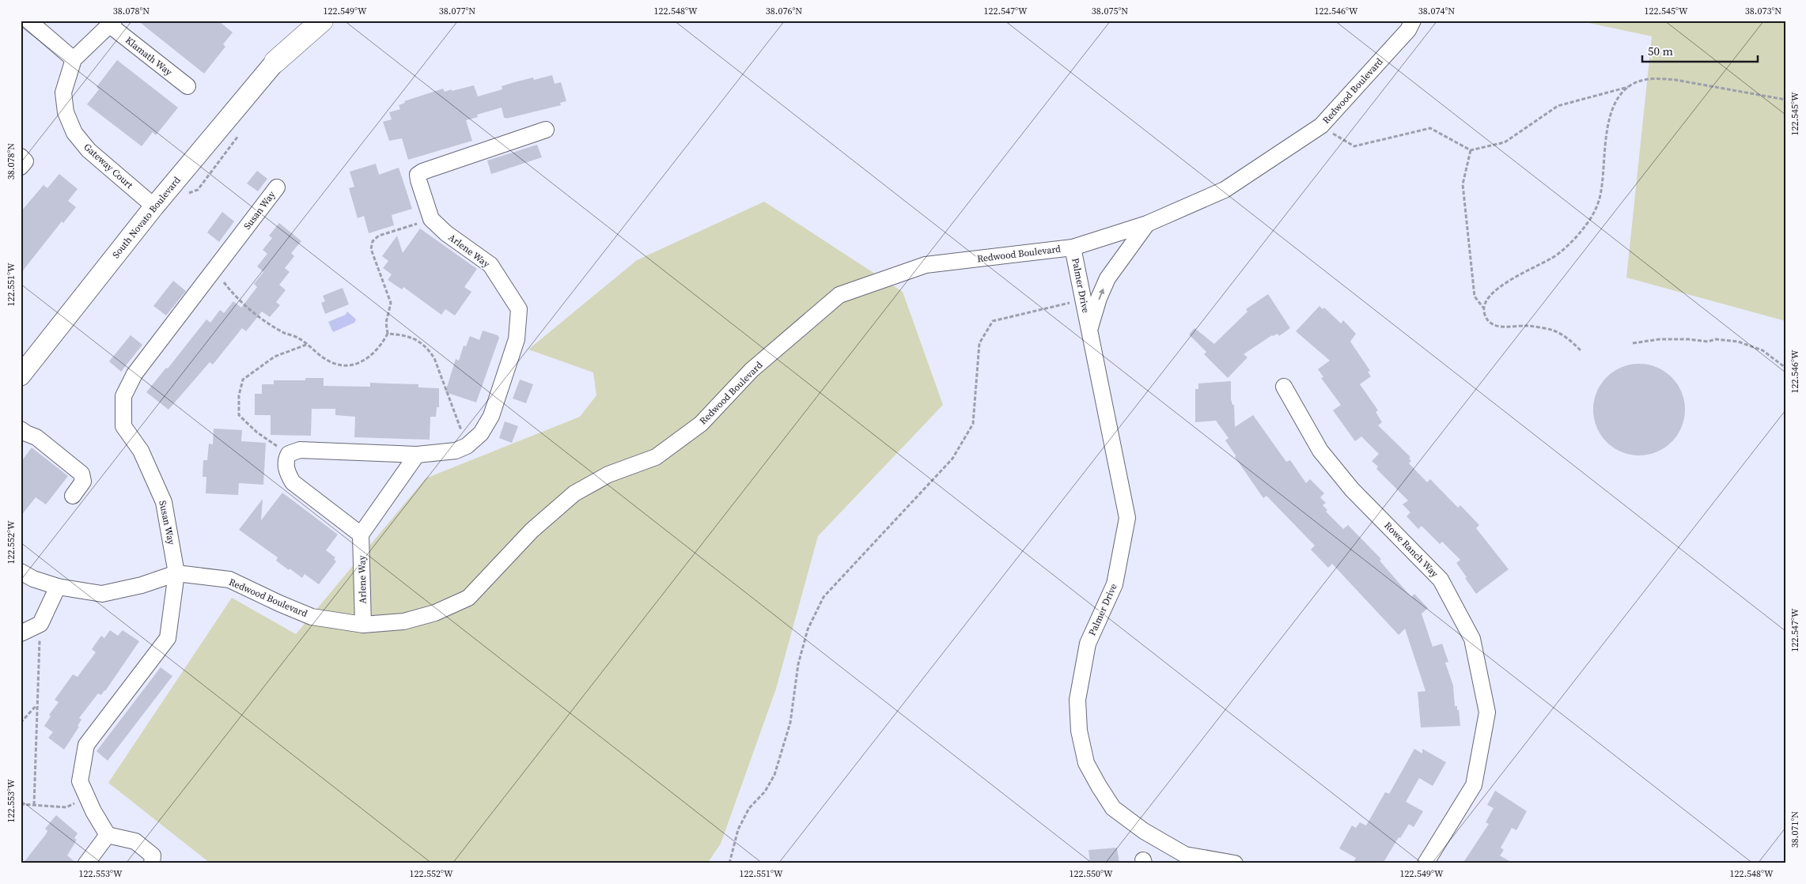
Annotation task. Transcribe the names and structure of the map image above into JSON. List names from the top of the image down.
{
  "streets": {
    "main road": ["South Novato Boulevard"],
    "street": [
      "Klamath Way",
      "Redwood Boulevard",
      "Gateway Court",
      "Susan Way",
      "Arlene Way",
      "Palmer Drive",
      "Rowe Ranch Way"
    ]
  },
  "crossings": [
    ["Klamath Way", "Gateway Court"],
    ["Redwood Boulevard", "Susan Way"],
    ["Redwood Boulevard", "Arlene Way"],
    ["Redwood Boulevard", "Palmer Drive"],
    ["Gateway Court", "South Novato Boulevard"]
  ],
  "scale_bar": "50 m",
  "coordinates": [
    "38.078°N",
    "122.549°W",
    "38.077°N",
    "122.548°W",
    "38.076°N",
    "122.547°W",
    "38.075°N",
    "122.546°W",
    "38.074°N",
    "122.545°W",
    "38.073°N",
    "122.551°W",
    "122.552°W",
    "122.553°W",
    "38.071°N",
    "122.550°W"
  ]
}
